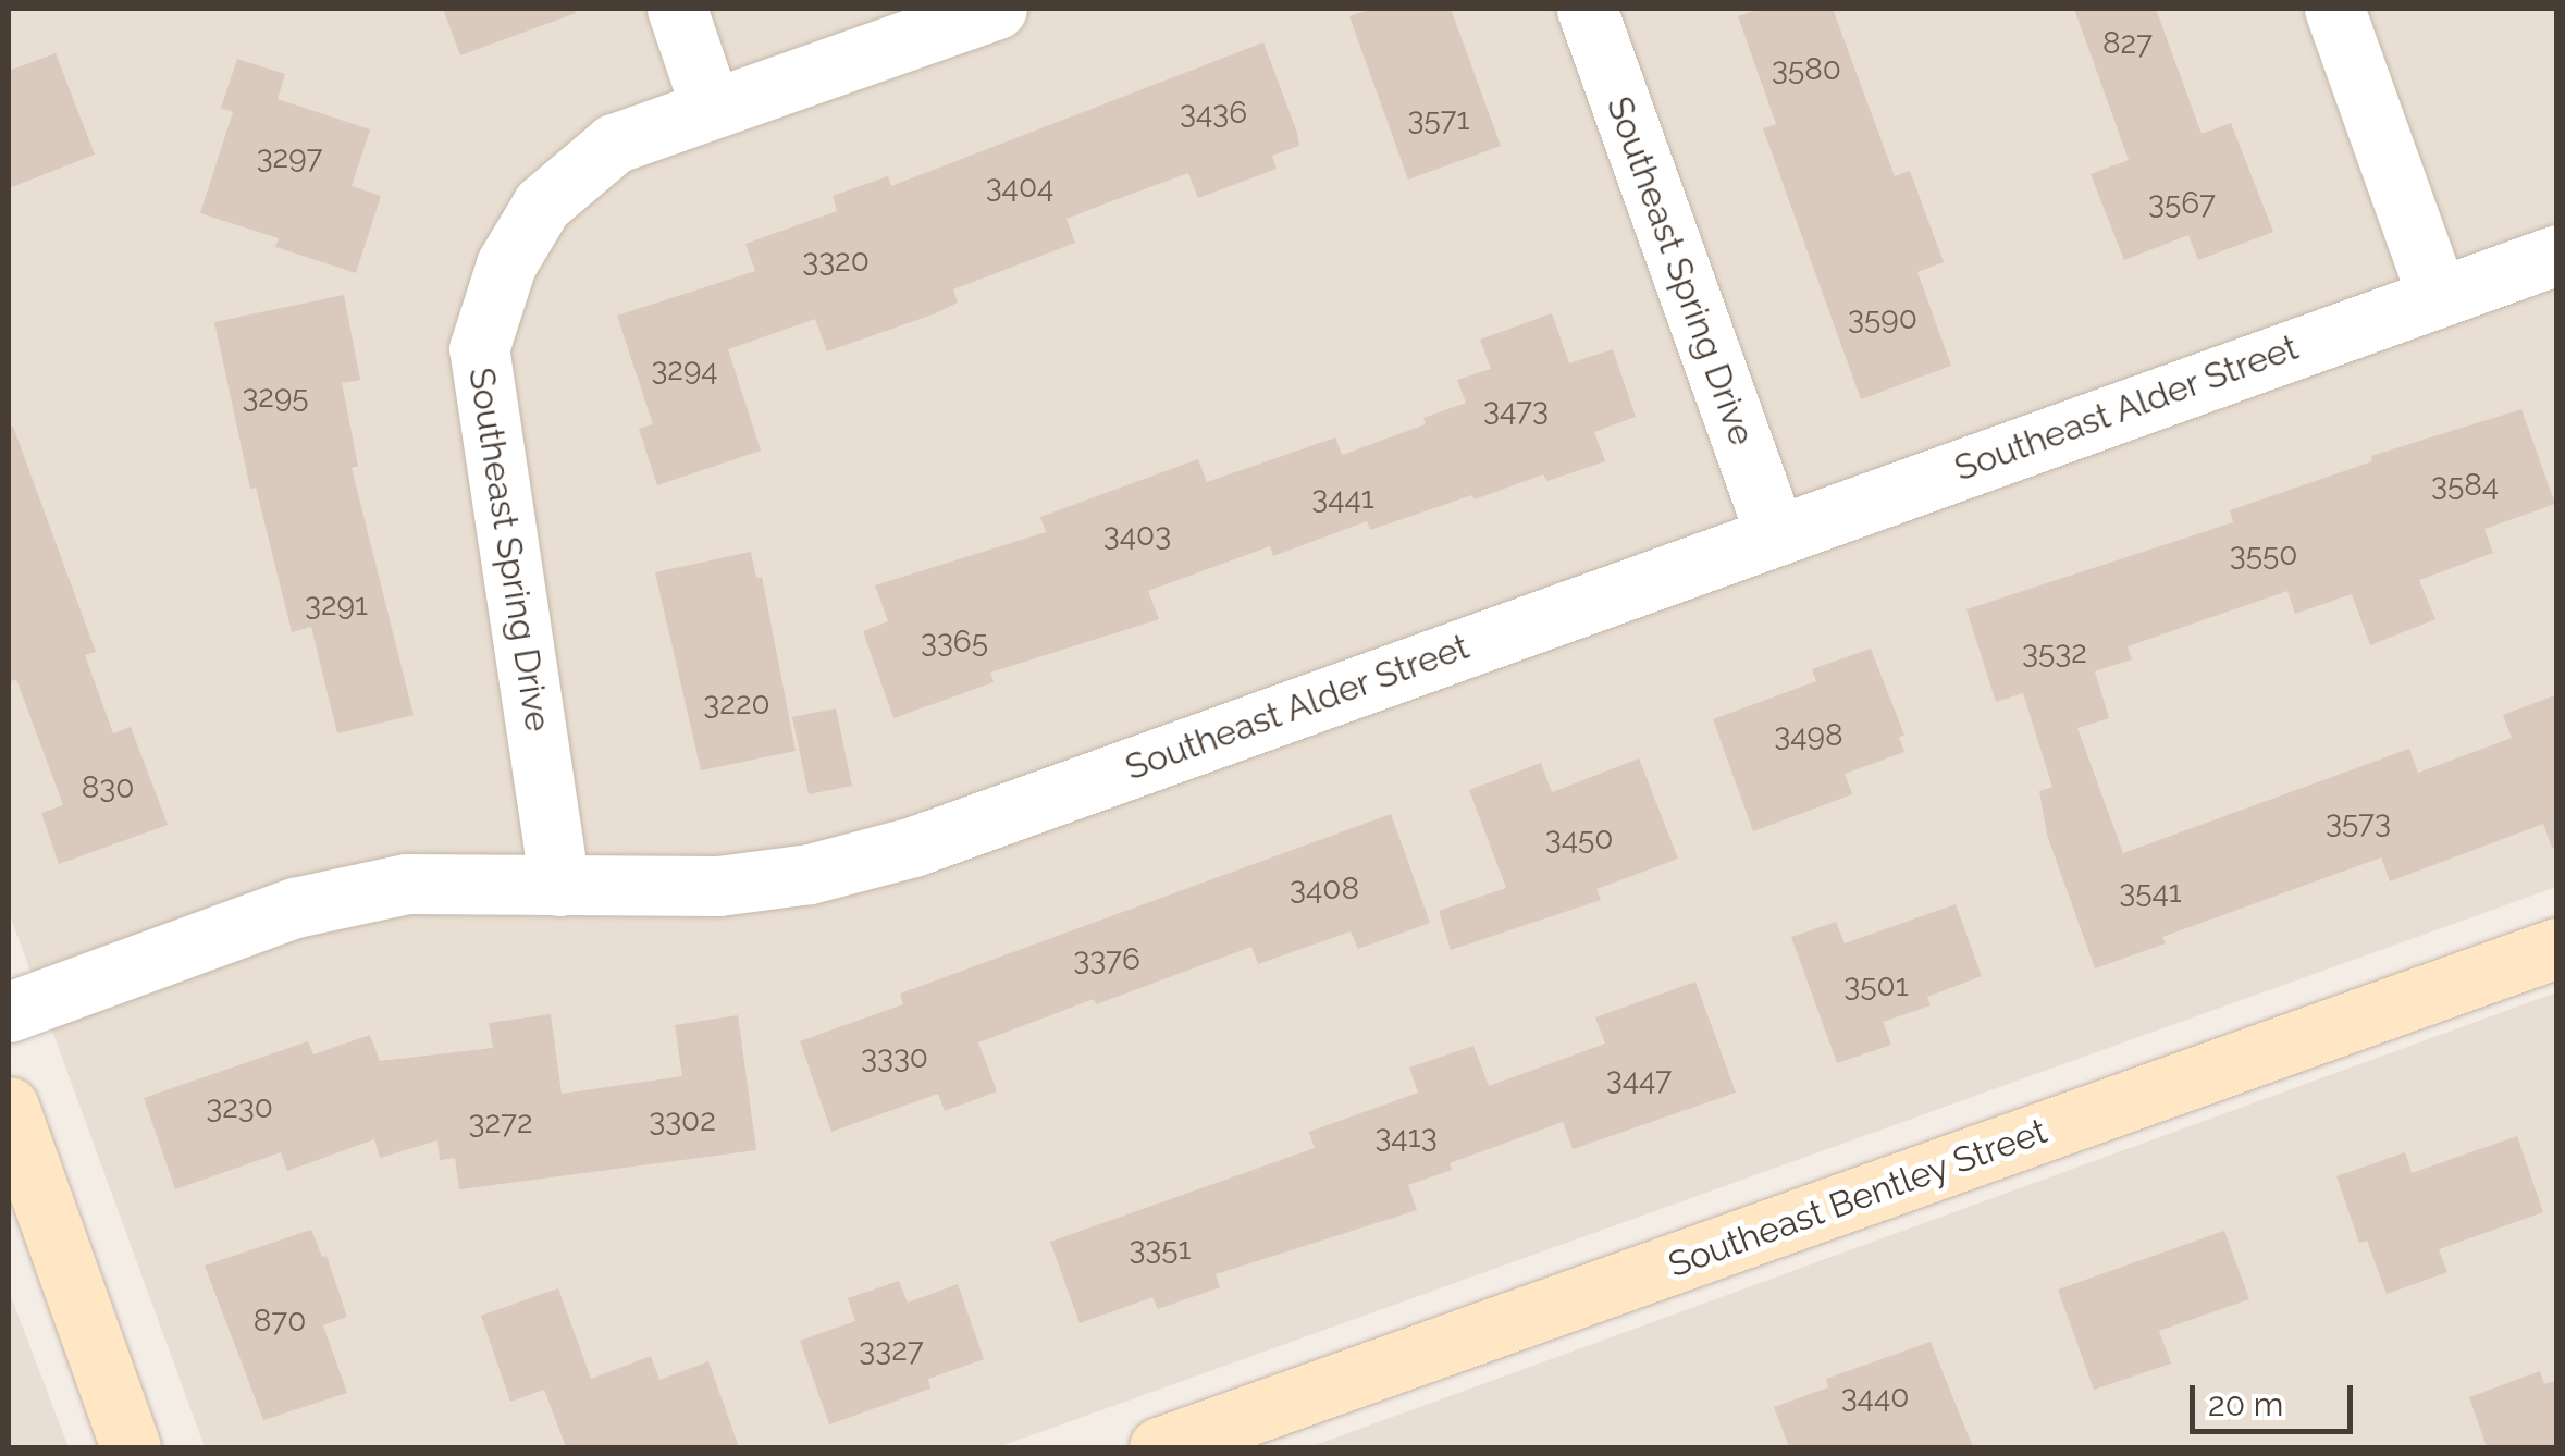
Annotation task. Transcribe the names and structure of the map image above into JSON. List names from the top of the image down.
{
  "streets": {
    "street": ["Southeast Spring Drive", "Southeast Alder Street", "Southeast Bentley Street"]
  },
  "crossings": [
    ["Southeast Spring Drive", "Southeast Alder Street"]
  ],
  "house_numbers": [
    "827",
    "3580",
    "3436",
    "3571",
    "3297",
    "3404",
    "3567",
    "3320",
    "3590",
    "3294",
    "3295",
    "3473",
    "3584",
    "3441",
    "3403",
    "3550",
    "3291",
    "3365",
    "3532",
    "3220",
    "3498",
    "830",
    "3573",
    "3450",
    "3408",
    "3541",
    "3376",
    "3501",
    "3330",
    "3447",
    "3230",
    "3302",
    "3272",
    "3413",
    "3351",
    "870",
    "3327",
    "3440"
  ],
  "scale_bar": "20 m"
}
